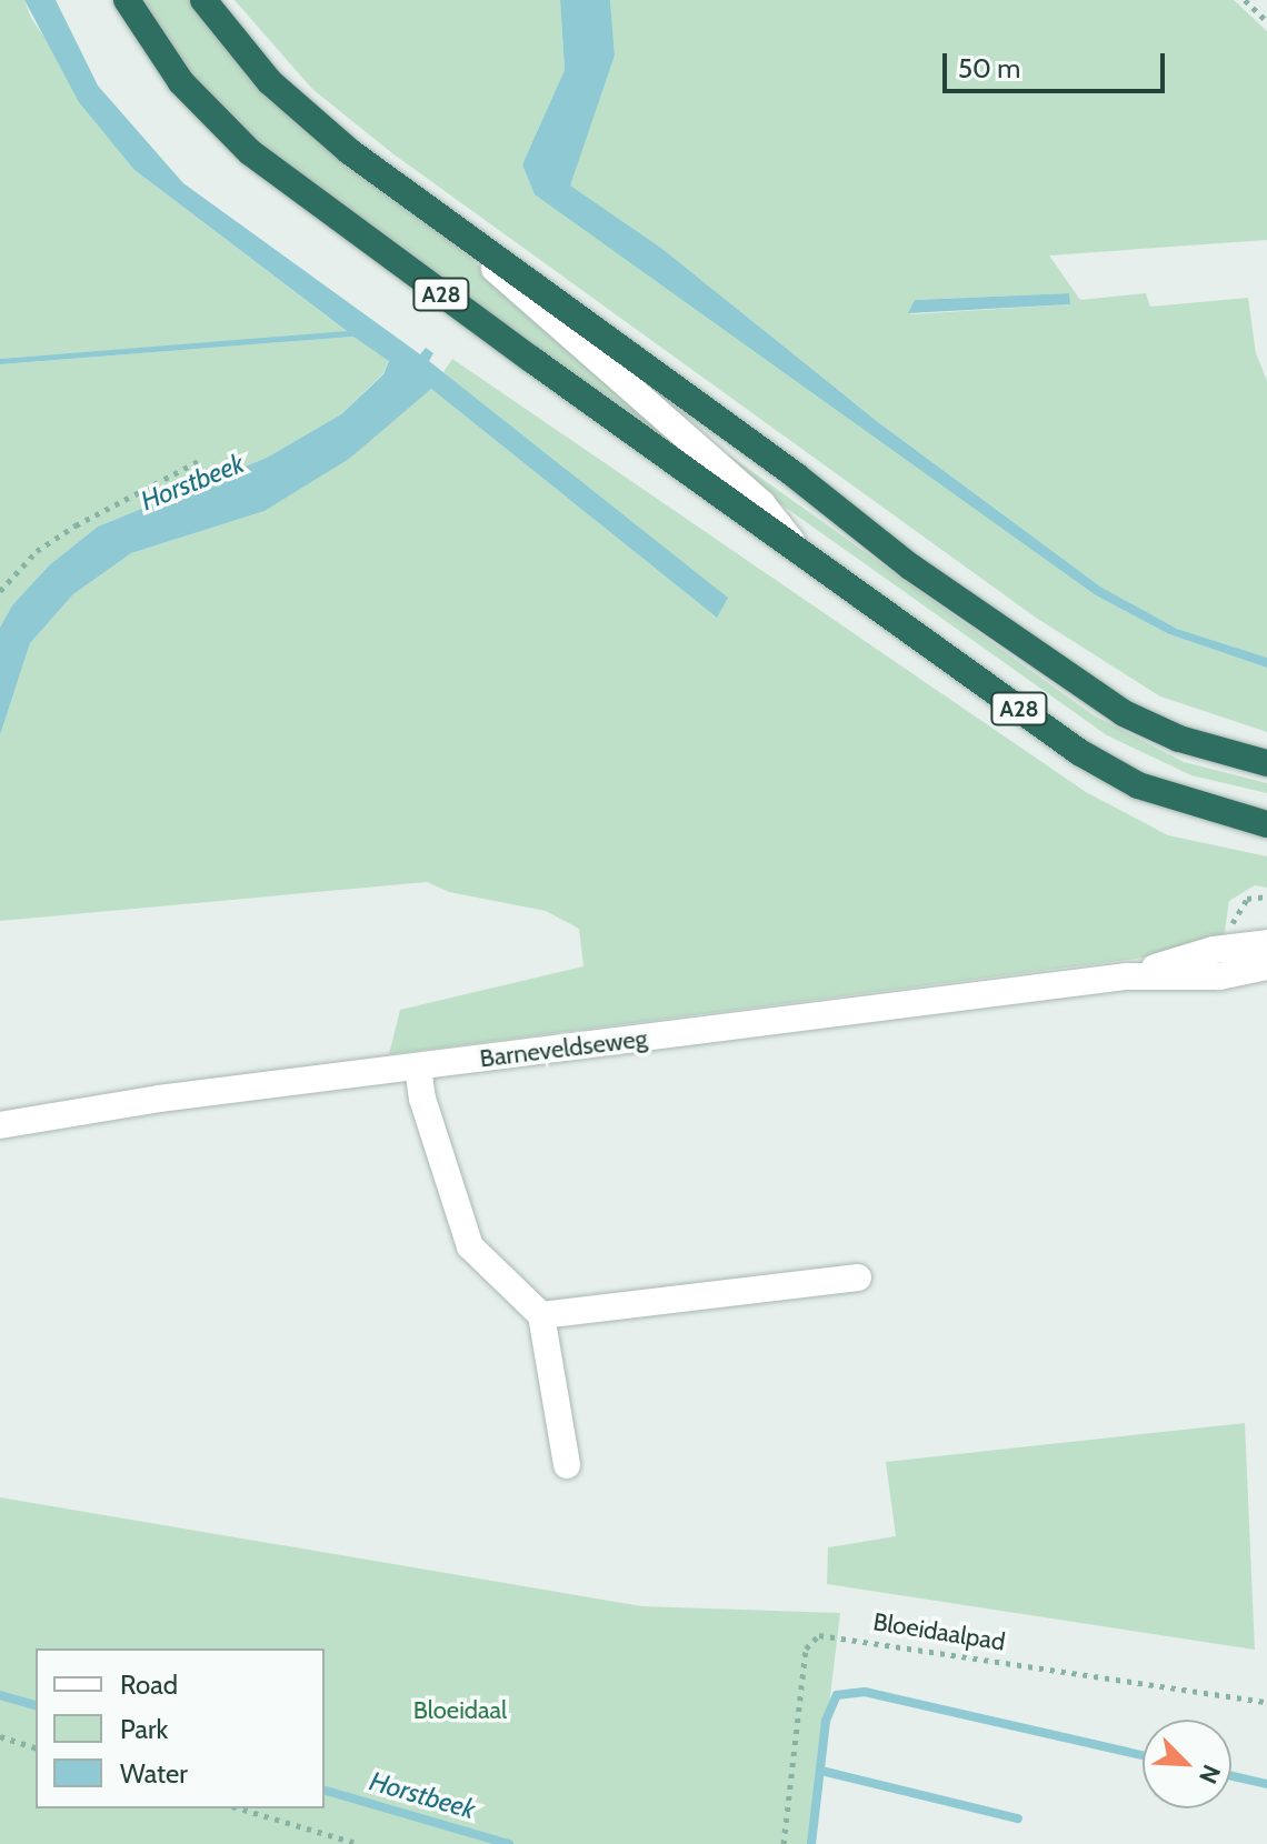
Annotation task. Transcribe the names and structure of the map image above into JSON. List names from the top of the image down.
{
  "streets": {
    "highway": ["A28"],
    "street": ["Barneveldseweg"],
    "path": ["Bloeidaalpad"]
  },
  "water": ["Horstbeek"],
  "parks": ["Bloeidaal"],
  "legend": ["Road", "Park", "Water"],
  "scale_bar": "50 m",
  "north": "bottom right"
}
